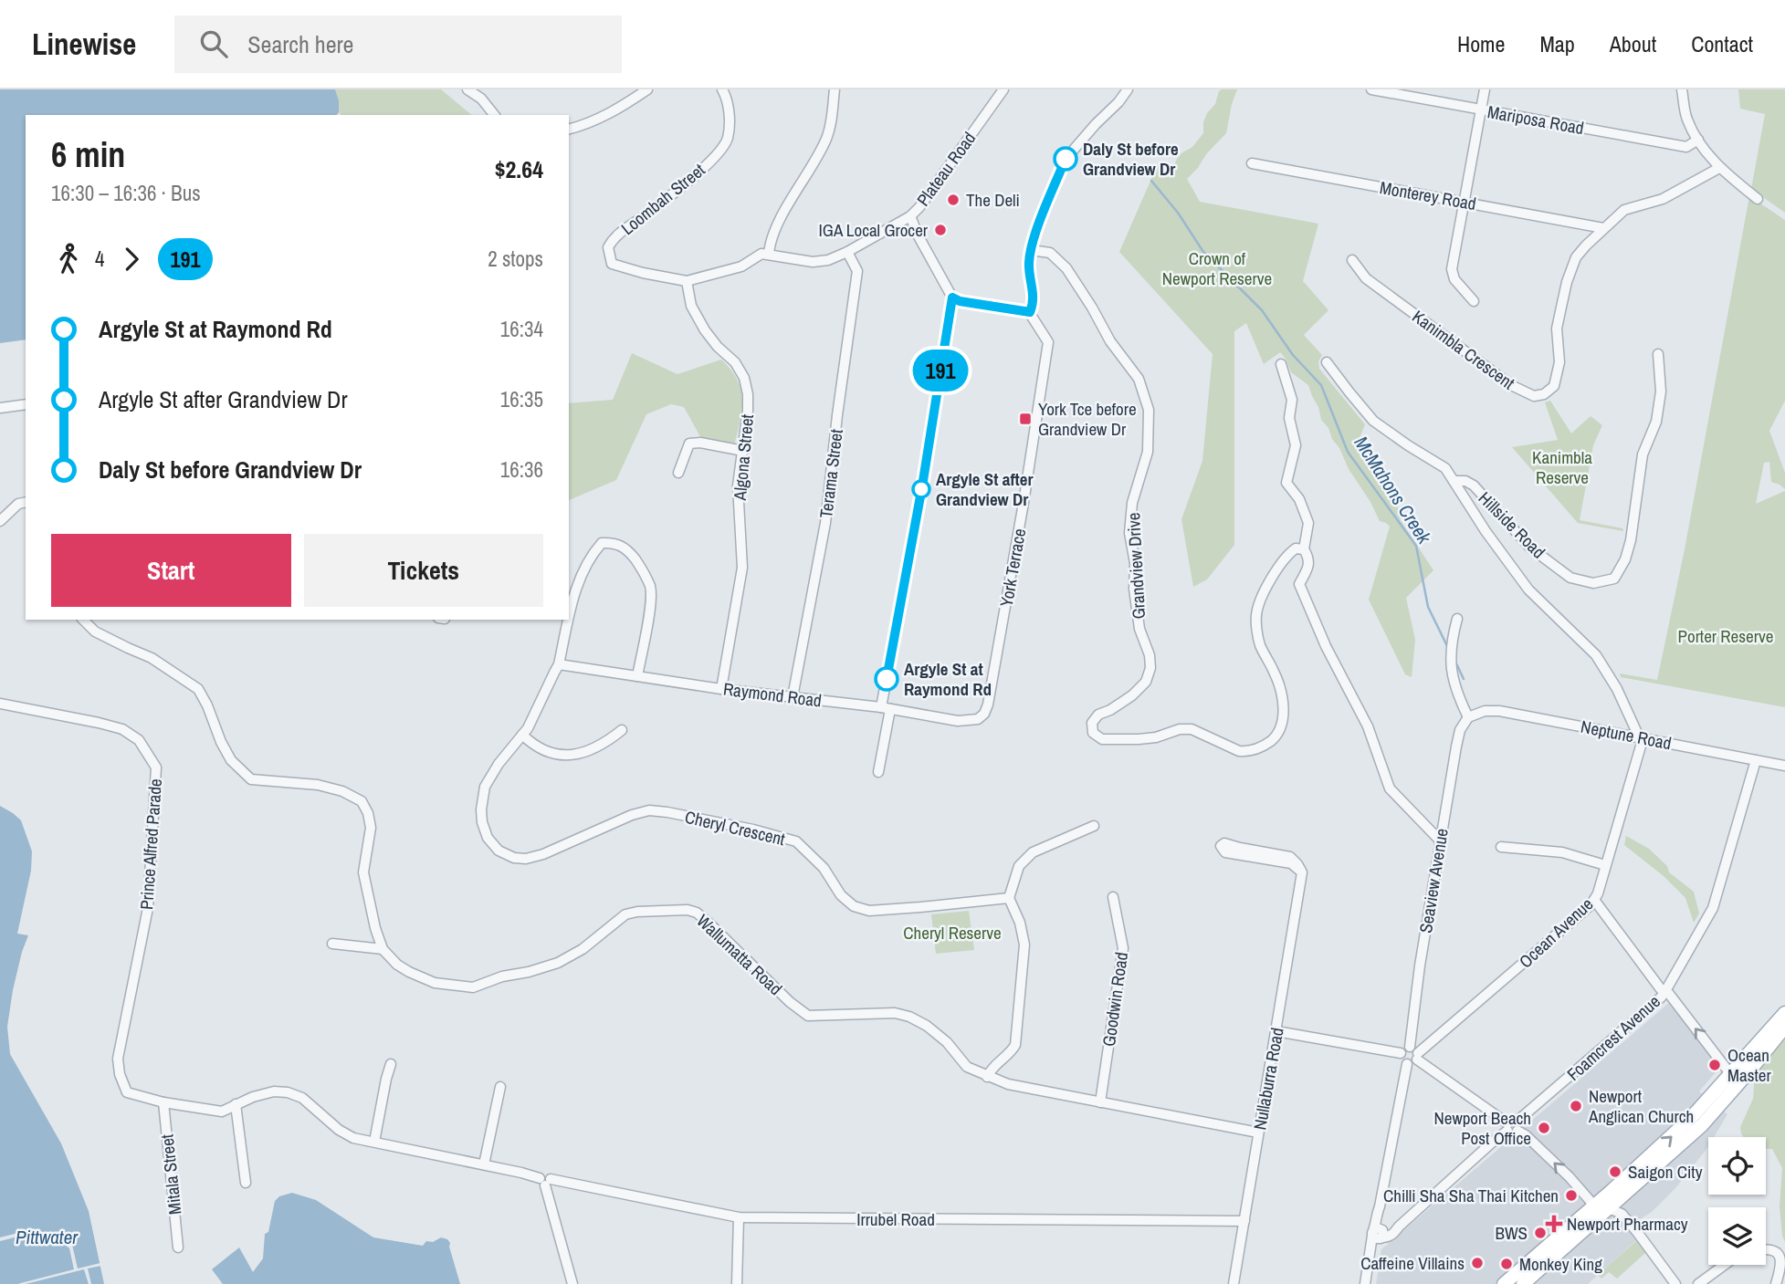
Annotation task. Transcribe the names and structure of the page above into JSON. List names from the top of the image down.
{
  "streets": {
    "street": [
      "Mariposa Road",
      "Plateau Road",
      "Monterey Road",
      "Loombah Street",
      "Kanimbla Crescent",
      "Algona Street",
      "Terama Street",
      "Hillside Road",
      "Grandview Drive",
      "York Terrace",
      "Raymond Road",
      "Neptune Road",
      "Cheryl Crescent",
      "Prince Alfred Parade",
      "Seaview Avenue",
      "Ocean Avenue",
      "Wallumatta Road",
      "Goodwin Road",
      "Foamcrest Avenue",
      "Nullaburra Road",
      "Mitala Street",
      "Irrubel Road"
    ]
  },
  "crossings": [
    ["Plateau Road", "Loombah Street"],
    ["Plateau Road", "Terama Street"],
    ["Monterey Road", "Kanimbla Crescent"],
    ["Loombah Street", "Algona Street"],
    ["Algona Street", "Raymond Road"],
    ["Terama Street", "Raymond Road"],
    ["Hillside Road", "Neptune Road"],
    ["Hillside Road", "Ocean Avenue"],
    ["York Terrace", "Raymond Road"],
    ["Raymond Road", "Cheryl Crescent"],
    ["Neptune Road", "Seaview Avenue"],
    ["Neptune Road", "Ocean Avenue"],
    ["Neptune Road", "Foamcrest Avenue"],
    ["Prince Alfred Parade", "Irrubel Road"],
    ["Seaview Avenue", "Ocean Avenue"],
    ["Wallumatta Road", "Goodwin Road"],
    ["Wallumatta Road", "Nullaburra Road"],
    ["Nullaburra Road", "Irrubel Road"],
    ["Mitala Street", "Irrubel Road"]
  ],
  "water": ["McMahons Creek", "Pittwater"],
  "parks": [
    "Crown of Newport Reserve",
    "Kanimbla Reserve",
    "Porter Reserve",
    "Cheryl Reserve"
  ],
  "places": {
    "other": [
      "Daly St before Grandview Dr",
      "The Deli",
      "IGA Local Grocer",
      "Argyle St after Grandview Dr",
      "Argyle St at Raymond Rd",
      "Ocean Master",
      "Newport Anglican Church",
      "Newport Beach Post Office",
      "Saigon City",
      "Chilli Sha Sha Thai Kitchen",
      "BWS",
      "Caffeine Villains",
      "Monkey King"
    ],
    "transit": ["York Tce before Grandview Dr"],
    "health": ["Newport Pharmacy"]
  },
  "lines": ["bus line 191"],
  "page": {
    "header": "Linewise",
    "search": "Search here",
    "nav": [
      "Home",
      "Map",
      "About",
      "Contact"
    ],
    "on_map": "191",
    "heading": ["6 min", "16:30 – 16:36 · Bus", "$2.64"],
    "legs": ["4", "191", "2 stops"],
    "list": [
      {
        "name": "Argyle St at Raymond Rd",
        "value": "16:34"
      },
      {
        "name": "Argyle St after Grandview Dr",
        "value": "16:35"
      },
      {
        "name": "Daly St before Grandview Dr",
        "value": "16:36"
      }
    ],
    "buttons": ["Start", "Tickets"]
  }
}
